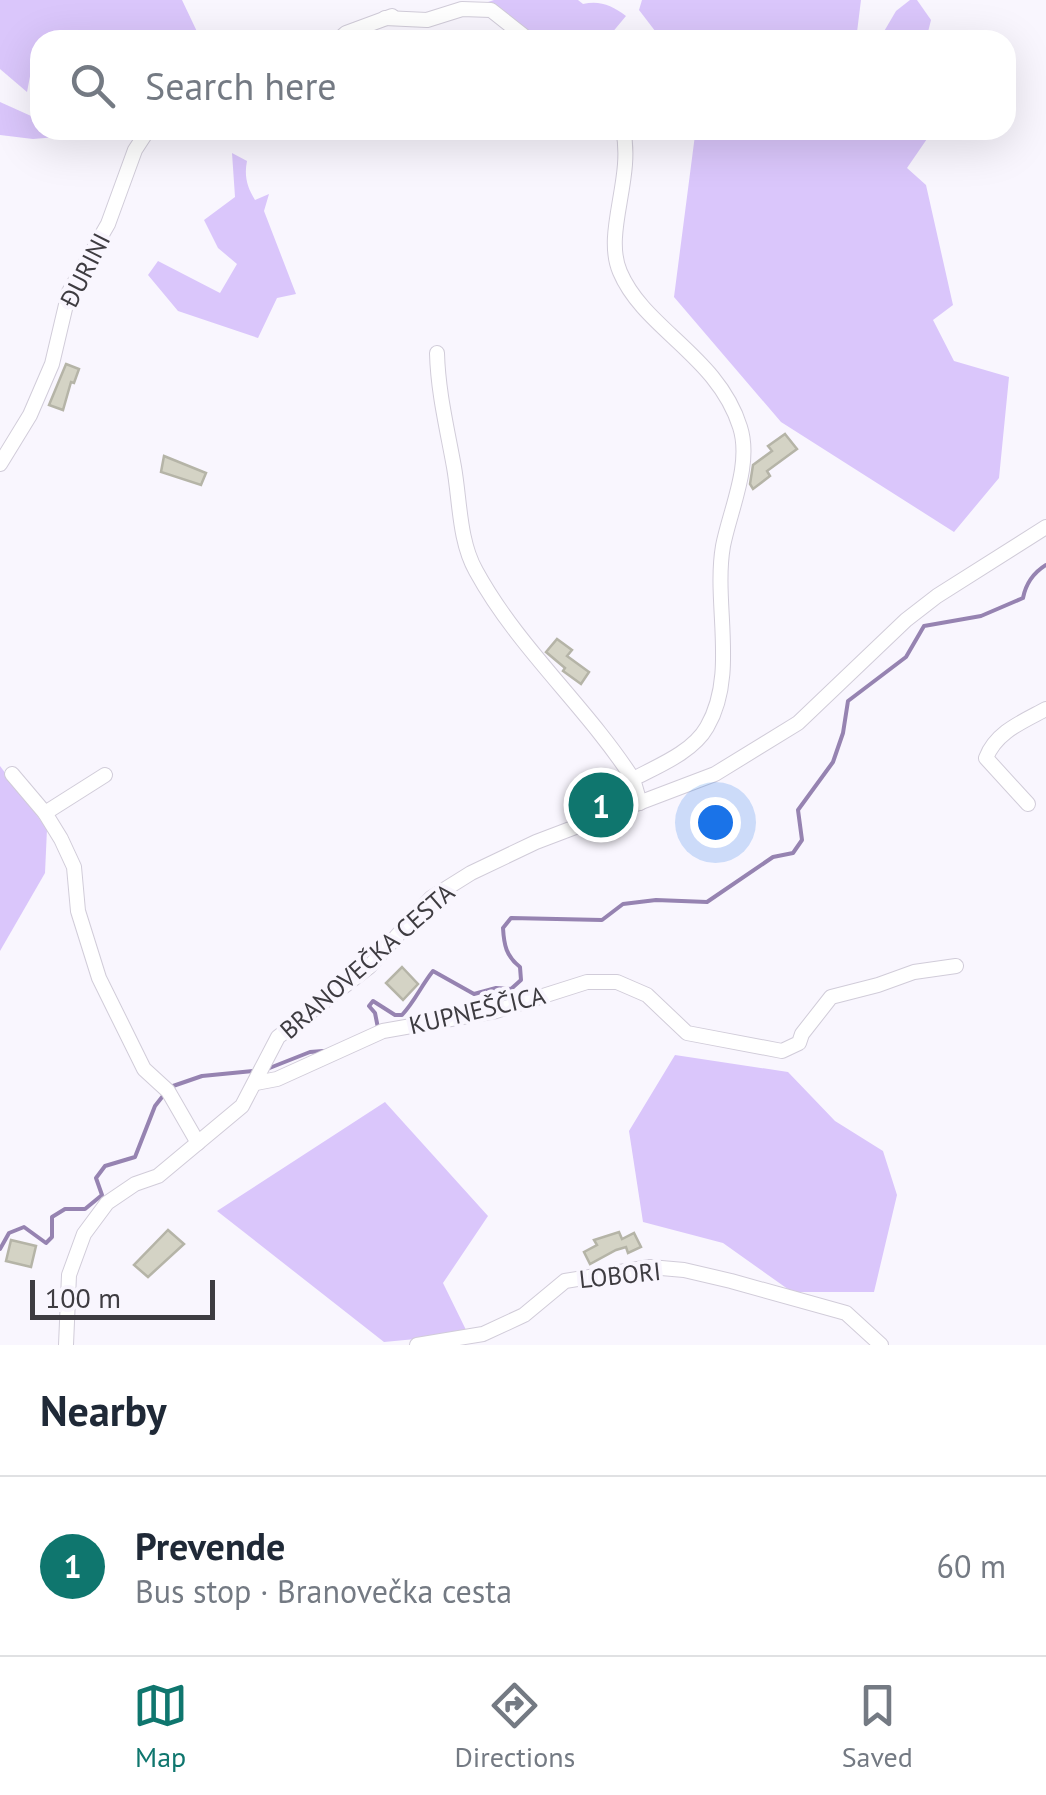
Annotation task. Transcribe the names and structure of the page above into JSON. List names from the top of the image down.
{
  "streets": {
    "street": [
      "ĐURINI",
      "BRANOVEČKA CESTA",
      "KUPNEŠČICA",
      "LOBORI"
    ]
  },
  "crossings": [
    ["BRANOVEČKA CESTA", "KUPNEŠČICA"]
  ],
  "scale_bar": "100 m",
  "page": {
    "search": "Search here",
    "pins": "1",
    "scale": "100 m",
    "heading": "Nearby",
    "list": [
      {
        "mark": "1",
        "name": "Prevende",
        "note": "Bus stop · Branovečka cesta",
        "value": "60 m"
      }
    ],
    "nav": ["Map", "Directions", "Saved"]
  }
}
